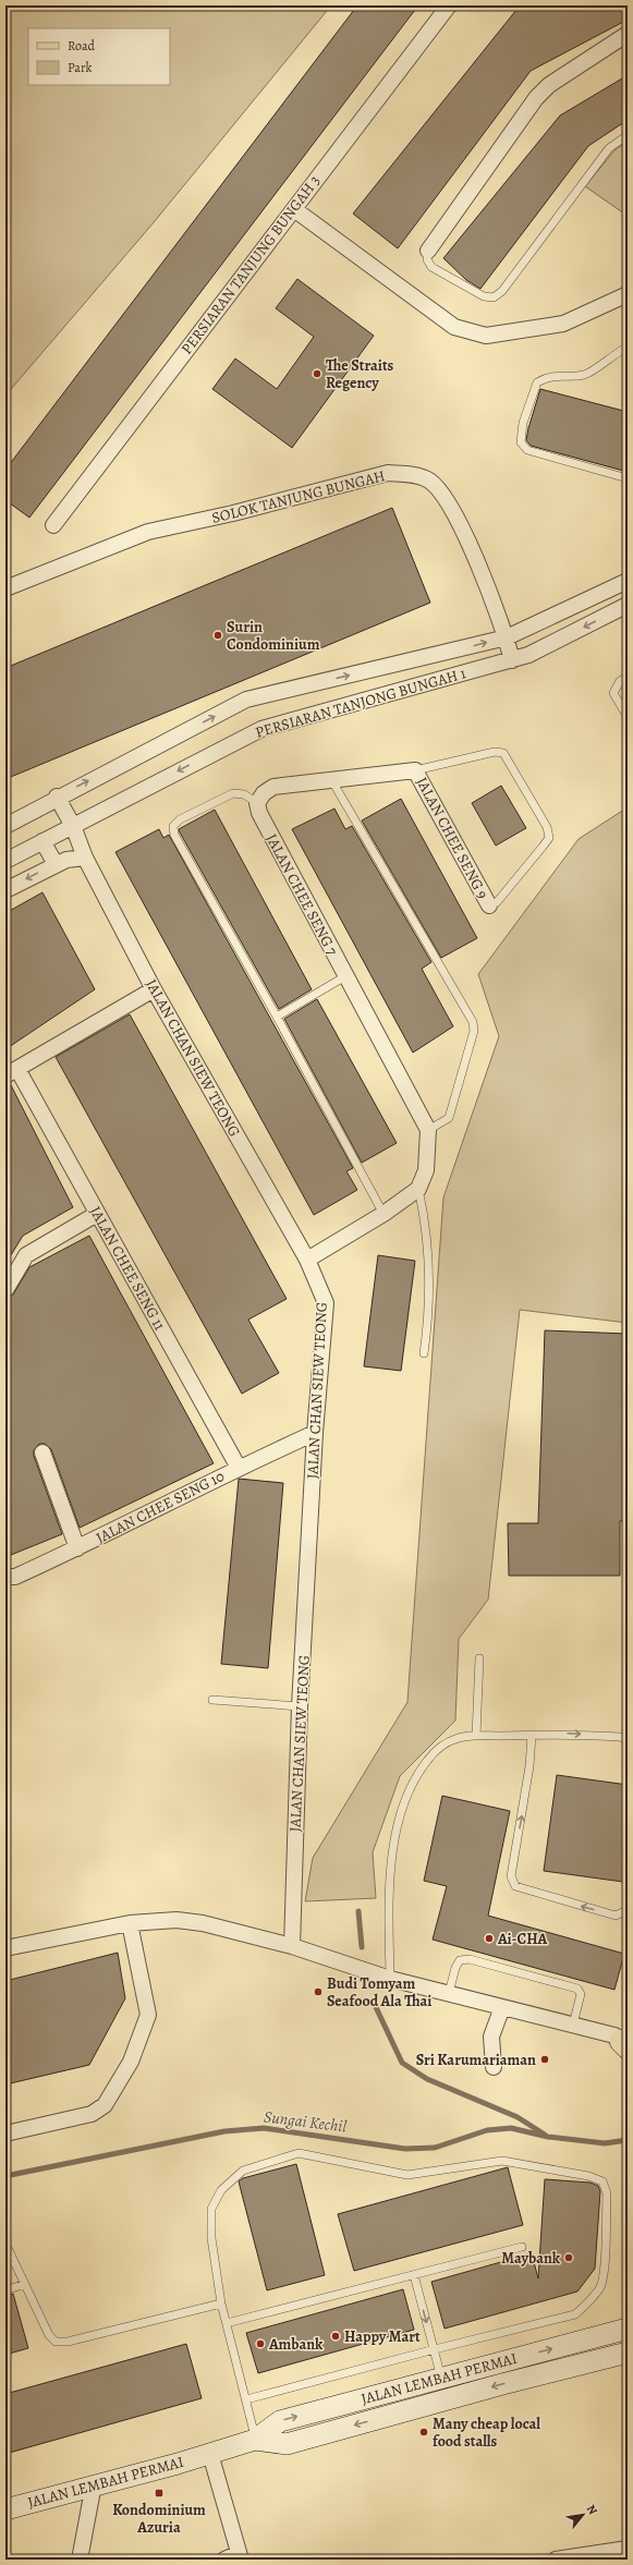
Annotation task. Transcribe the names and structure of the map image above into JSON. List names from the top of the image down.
{
  "streets": {
    "main road": ["JALAN LEMBAH PERMAI"],
    "street": [
      "PERSIARAN TANJUNG BUNGAH 3",
      "SOLOK TANJUNG BUNGAH",
      "PERSIARAN TANJONG BUNGAH 1",
      "JALAN CHEE SENG 9",
      "JALAN CHEE SENG 7",
      "JALAN CHAN SIEW TEONG",
      "JALAN CHEE SENG 11",
      "JALAN CHEE SENG 10"
    ]
  },
  "crossings": [
    ["SOLOK TANJUNG BUNGAH", "PERSIARAN TANJONG BUNGAH 1"],
    ["PERSIARAN TANJONG BUNGAH 1", "JALAN CHAN SIEW TEONG"],
    ["JALAN CHAN SIEW TEONG", "JALAN CHEE SENG 10"],
    ["JALAN CHEE SENG 11", "JALAN CHEE SENG 10"]
  ],
  "water": ["Sungai Kechil"],
  "places": {
    "other": [
      "The Straits Regency",
      "Surin Condominium",
      "Ai-CHA",
      "Budi Tomyam Seafood Ala Thai",
      "Sri Karumariaman",
      "Maybank",
      "Happy Mart",
      "Ambank",
      "Many cheap local food stalls"
    ],
    "transit": ["Kondominium Azuria"]
  },
  "legend": ["Road", "Park"],
  "north": "top right"
}
